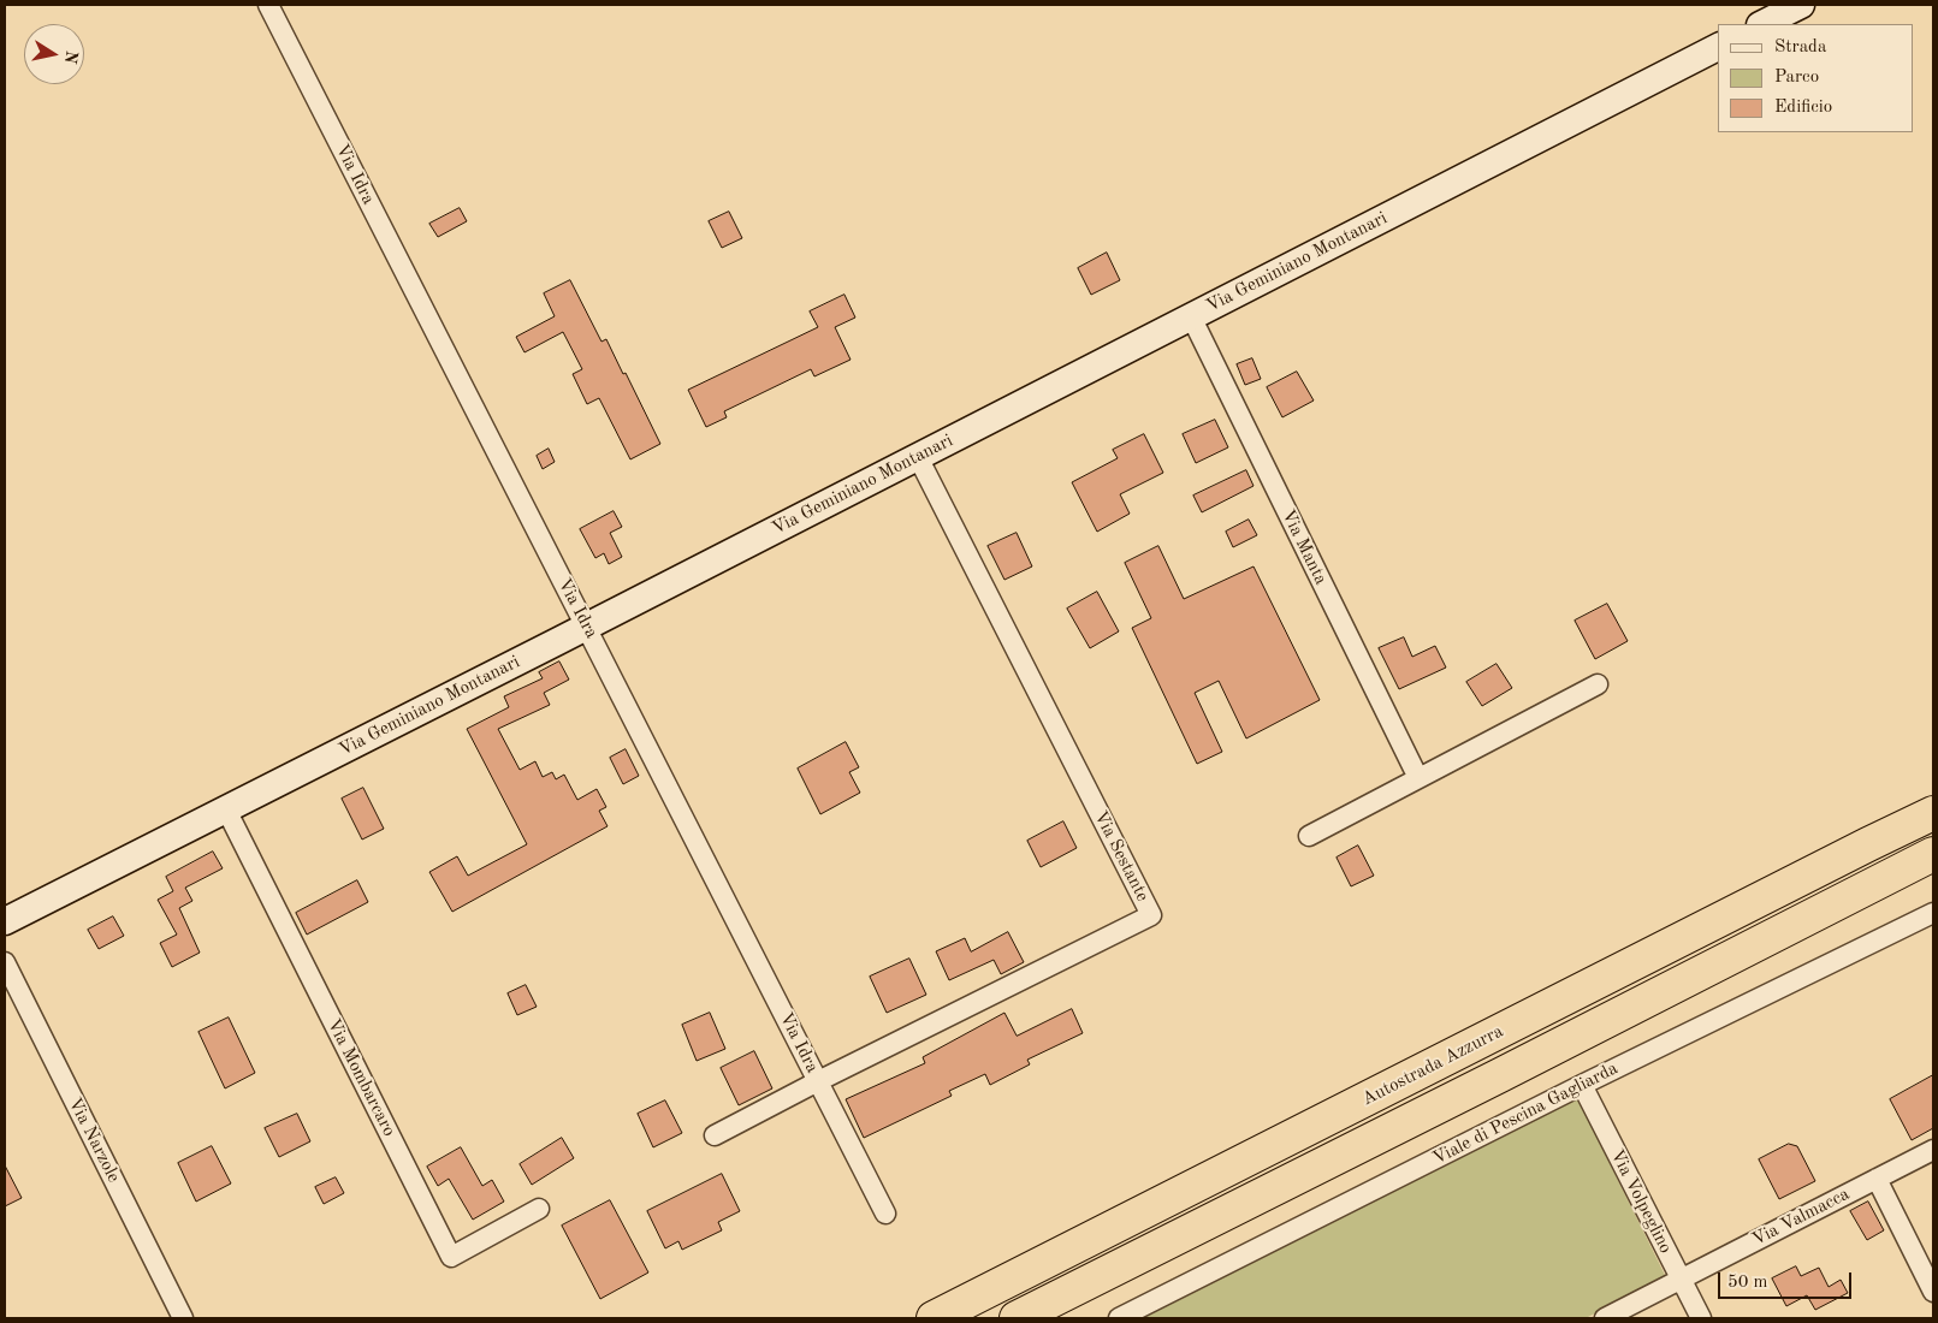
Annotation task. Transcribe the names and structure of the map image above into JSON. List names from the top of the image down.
{
  "streets": {
    "highway": ["Autostrada Azzurra"],
    "street": [
      "Via Idra",
      "Via Geminiano Montanari",
      "Via Manta",
      "Via Sestante",
      "Via Mombarcaro",
      "Viale di Pescina Gagliarda",
      "Via Narzole",
      "Via Volpeglino",
      "Via Valmacca"
    ]
  },
  "crossings": [
    ["Via Idra", "Via Geminiano Montanari"],
    ["Via Idra", "Via Sestante"],
    ["Via Geminiano Montanari", "Via Manta"],
    ["Via Geminiano Montanari", "Via Sestante"],
    ["Via Geminiano Montanari", "Via Mombarcaro"],
    ["Viale di Pescina Gagliarda", "Via Volpeglino"],
    ["Via Volpeglino", "Via Valmacca"]
  ],
  "legend": ["Strada", "Parco", "Edificio"],
  "scale_bar": "50 m",
  "north": "right"
}
